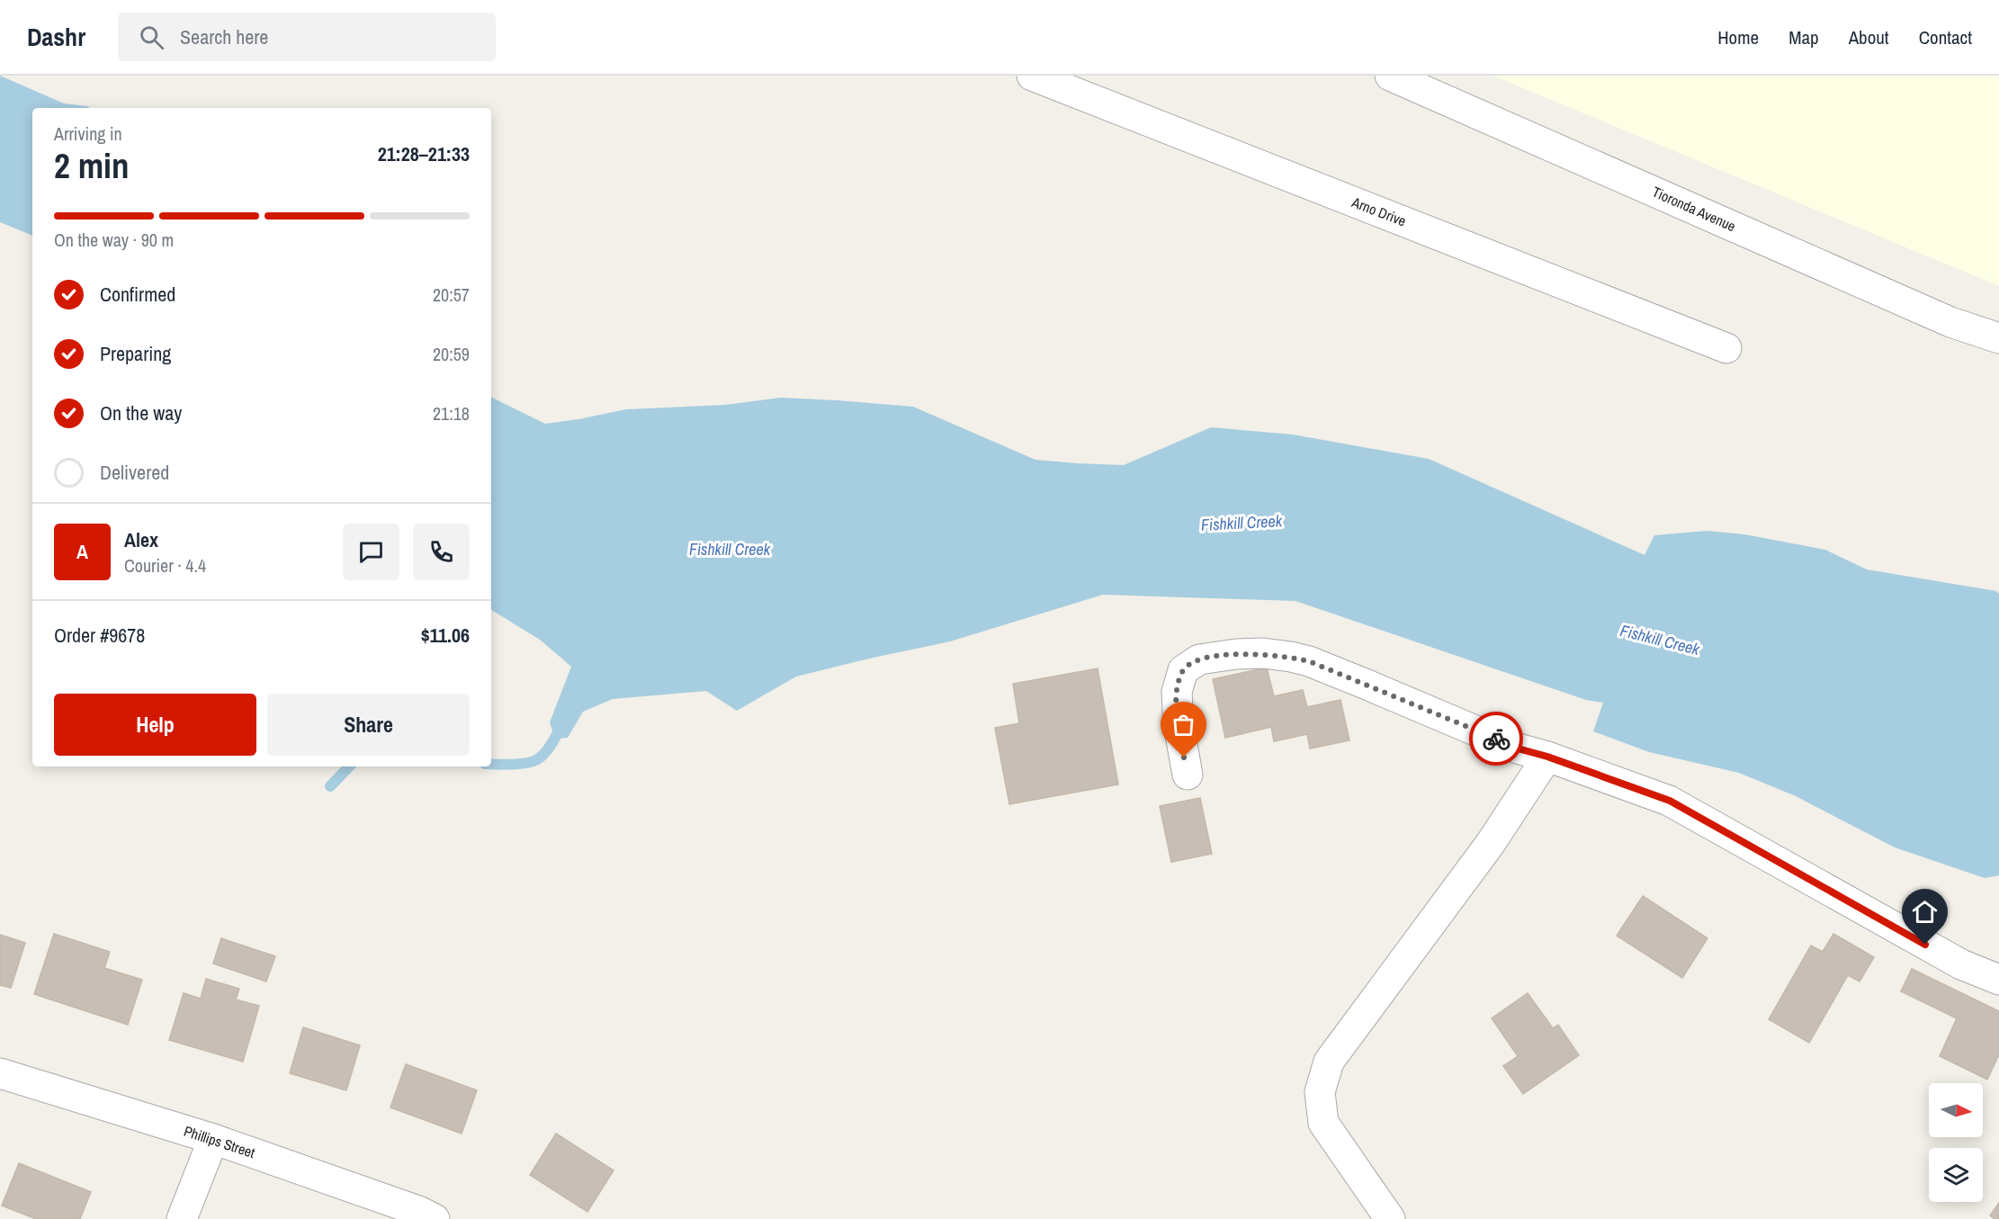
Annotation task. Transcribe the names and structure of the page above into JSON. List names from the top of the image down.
{
  "streets": {
    "street": ["Tioronda Avenue", "Arno Drive", "Phillips Street"]
  },
  "water": ["Fishkill Creek"],
  "north": "right",
  "page": {
    "header": "Dashr",
    "search": "Search here",
    "nav": [
      "Home",
      "Map",
      "About",
      "Contact"
    ],
    "heading": ["2 min", "Arriving in", "21:28–21:33"],
    "panel": [
      "Alex",
      "Courier · 4.4",
      "Order #9678",
      "$11.06"
    ],
    "bar": "On the way · 90 m",
    "list": [
      ["Confirmed", "20:57"],
      ["Preparing", "20:59"],
      ["On the way", "21:18"],
      "Delivered"
    ],
    "round": "A",
    "buttons": ["Help", "Share"]
  }
}
